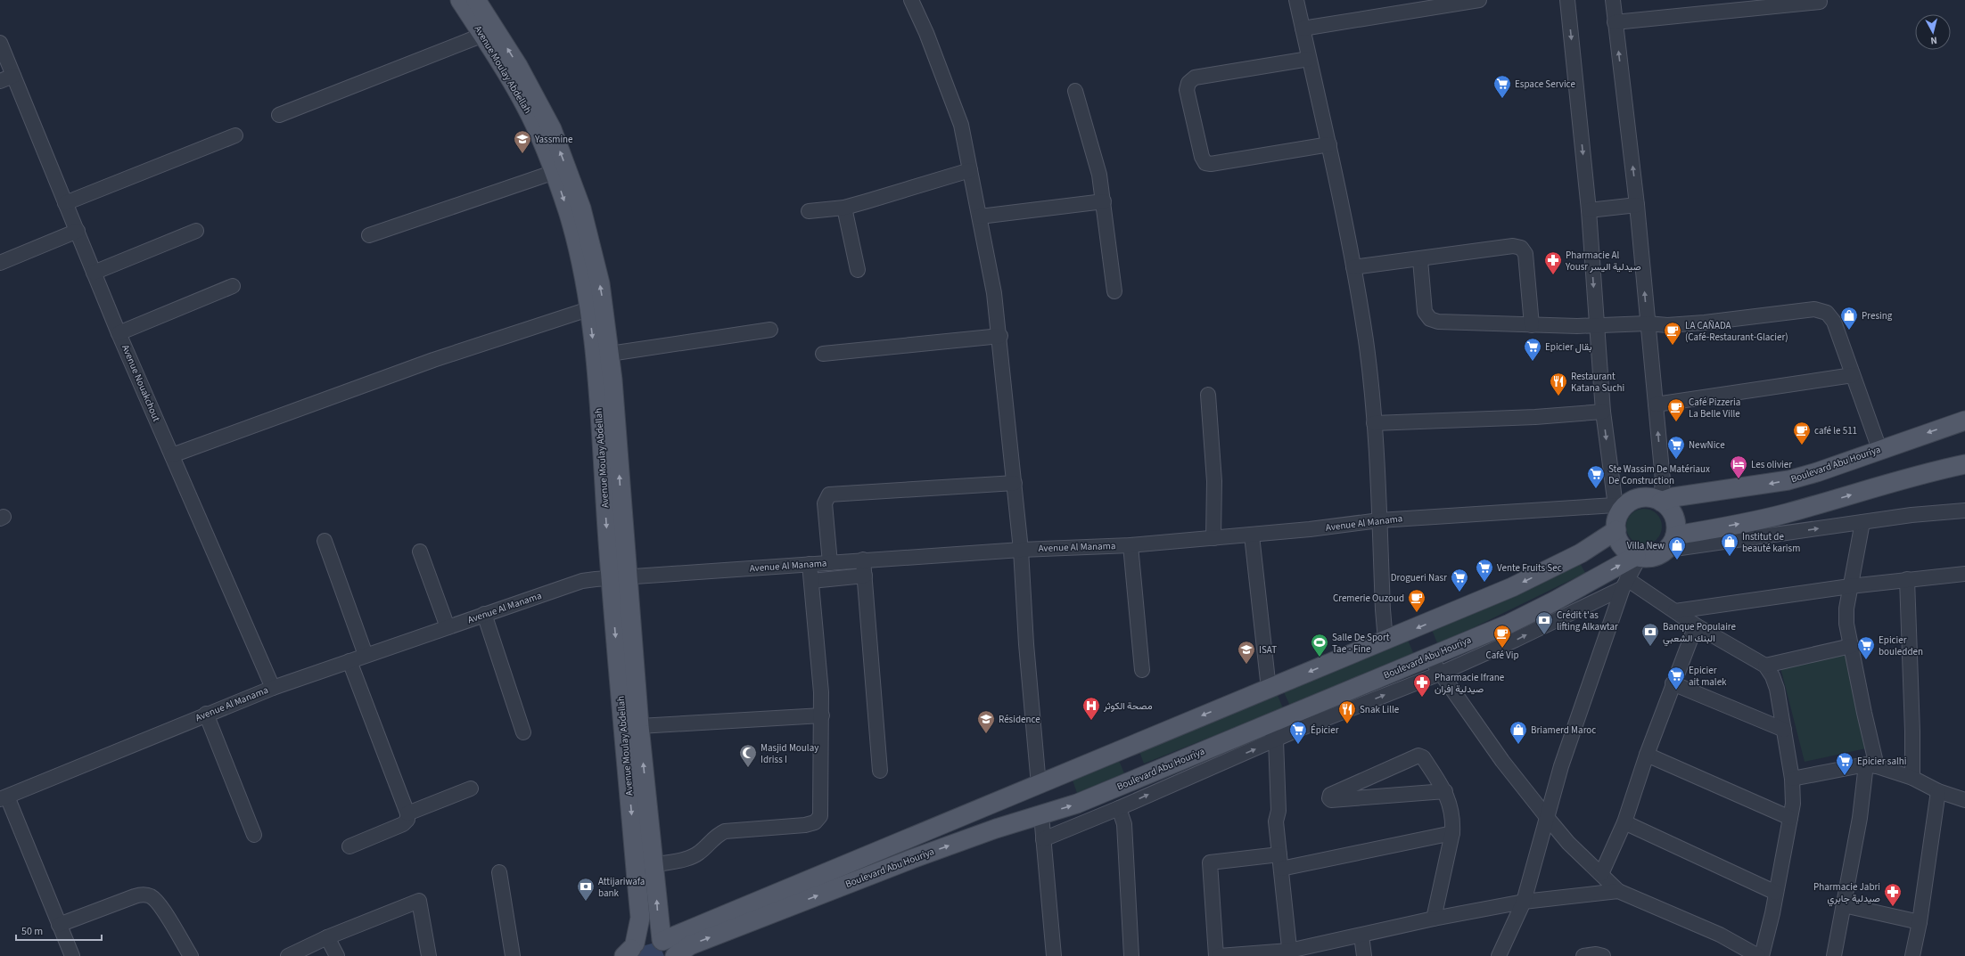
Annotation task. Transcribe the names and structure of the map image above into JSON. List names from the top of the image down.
{
  "streets": {
    "main road": ["Avenue Moulay Abdellah", "Boulevard Abu Houriya"],
    "street": ["Avenue Nouakchout", "Avenue Al Manama"]
  },
  "crossings": [
    ["Avenue Moulay Abdellah", "Boulevard Abu Houriya"],
    ["Avenue Moulay Abdellah", "Avenue Al Manama"],
    ["Avenue Nouakchout", "Avenue Al Manama"],
    ["Boulevard Abu Houriya", "Avenue Al Manama"]
  ],
  "places": {
    "supermarket": [
      "Espace Service",
      "Epicier بقال",
      "NewNice",
      "Ste Wassim De Matériaux De Construction",
      "Vente Fruits Sec",
      "Drogueri Nasr",
      "Epicier bouledden",
      "Epicier ait malek",
      "Épicier",
      "Epicier salhi"
    ],
    "school or university": ["Yassmine", "ISAT", "Résidence"],
    "pharmacy": ["Pharmacie Al Yousr صيدلية اليسر", "Pharmacie Ifrane صيدلية إفران", "Pharmacie Jabri صيدلية جابري"],
    "shop": [
      "Presing",
      "Institut de beauté karism",
      "Villa New",
      "Briamerd Maroc"
    ],
    "cafe": [
      "LA CAÑADA (Café-Restaurant-Glacier)",
      "Café Pizzeria La Belle Ville",
      "café le 511",
      "Cremerie Ouzoud",
      "Café Vip"
    ],
    "restaurant": ["Restaurant Katana Suchi", "Snak Lille"],
    "hotel": ["Les olivier"],
    "bank": ["Crédit t'as lifting Alkawtar", "Banque Populaire البنك الشعبي", "Attijariwafa bank"],
    "sports": ["Salle De Sport Tae - Fine"],
    "hospital": ["مصحة الكوثر"],
    "mosque": ["Masjid Moulay Idriss I"]
  },
  "scale_bar": "50 m",
  "north": "bottom"
}
